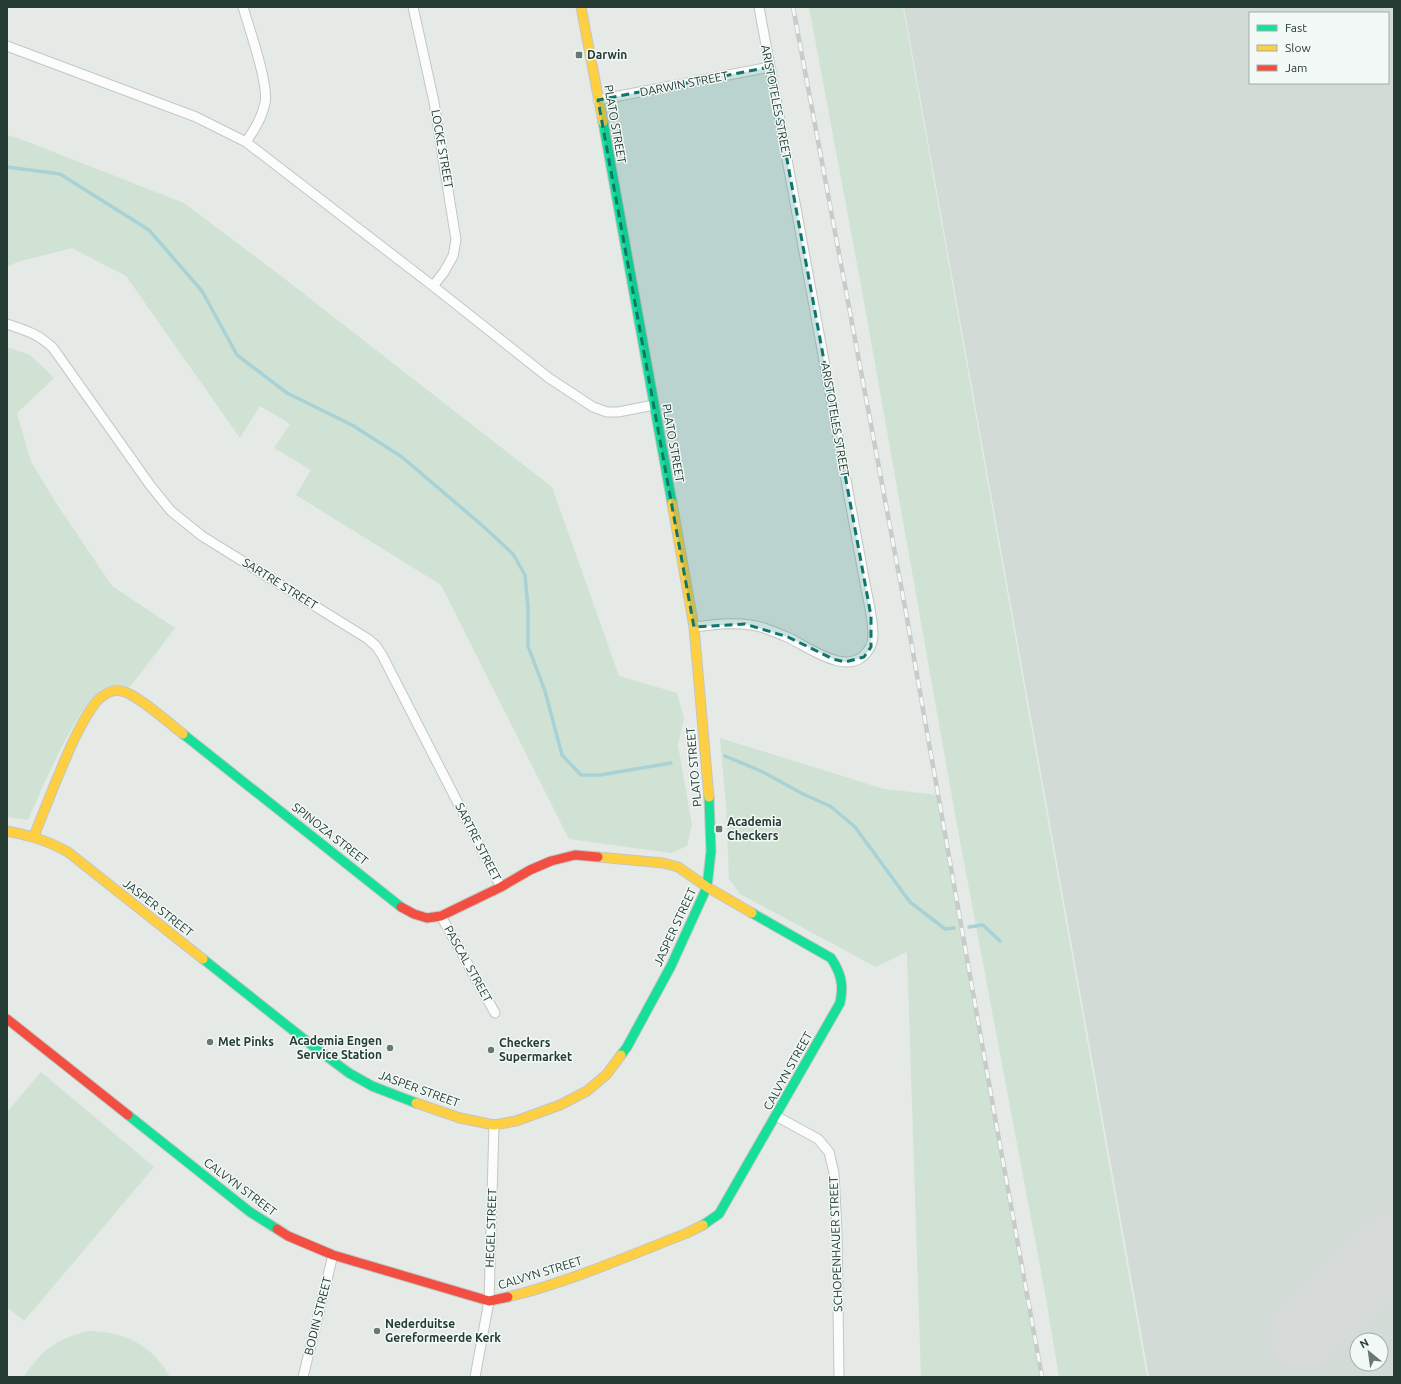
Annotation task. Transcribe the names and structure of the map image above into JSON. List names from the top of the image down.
{
  "streets": {
    "street": [
      "DARWIN STREET",
      "ARISTOTELES STREET",
      "PLATO STREET",
      "LOCKE STREET",
      "SARTRE STREET",
      "SPINOZA STREET",
      "JASPER STREET",
      "PASCAL STREET",
      "CALVYN STREET",
      "HEGEL STREET",
      "SCHOPENHAUER STREET",
      "BODIN STREET"
    ]
  },
  "crossings": [
    ["DARWIN STREET", "ARISTOTELES STREET"],
    ["DARWIN STREET", "PLATO STREET"],
    ["ARISTOTELES STREET", "PLATO STREET"],
    ["PLATO STREET", "SPINOZA STREET"],
    ["PLATO STREET", "JASPER STREET"],
    ["PLATO STREET", "CALVYN STREET"],
    ["SARTRE STREET", "SPINOZA STREET"],
    ["SPINOZA STREET", "JASPER STREET"],
    ["SPINOZA STREET", "PASCAL STREET"],
    ["SPINOZA STREET", "CALVYN STREET"],
    ["JASPER STREET", "CALVYN STREET"],
    ["JASPER STREET", "HEGEL STREET"],
    ["CALVYN STREET", "HEGEL STREET"],
    ["CALVYN STREET", "SCHOPENHAUER STREET"],
    ["CALVYN STREET", "BODIN STREET"]
  ],
  "places": {
    "transit": ["Darwin", "Academia Checkers"],
    "other": [
      "Met Pinks",
      "Academia Engen Service Station",
      "Checkers Supermarket",
      "Nederduitse Gereformeerde Kerk"
    ]
  },
  "legend": ["Fast", "Slow", "Jam"],
  "north": "top left"
}
